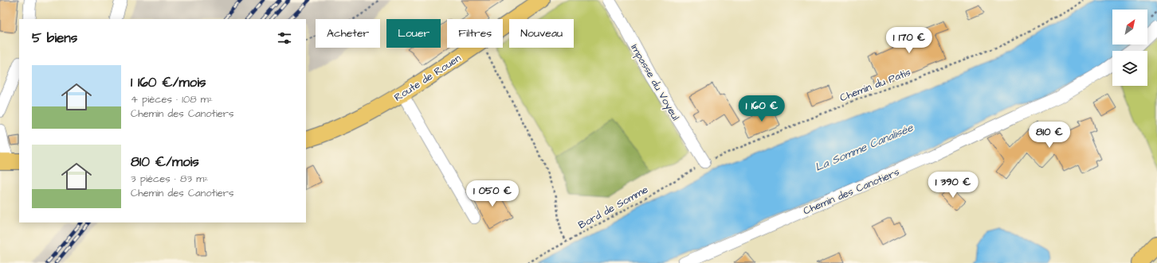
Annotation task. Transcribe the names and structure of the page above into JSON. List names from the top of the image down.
{
  "streets": {
    "main road": ["Route de Rouen"],
    "street": ["Impasse du Voyeul", "Chemin des Canotiers"],
    "path": ["Chemin du Patis", "Bord de Somme"]
  },
  "crossings": [
    ["Impasse du Voyeul", "Chemin du Patis"],
    ["Impasse du Voyeul", "Bord de Somme"],
    ["Chemin du Patis", "Bord de Somme"]
  ],
  "water": ["La Somme Canalisée"],
  "north": "top right",
  "page": {
    "chip": [
      "Acheter",
      "Louer",
      "Filtres",
      "Nouveau"
    ],
    "heading": "5 biens",
    "price": [
      "1 170 €",
      "1 160 €",
      "810 €",
      "1 390 €",
      "1 050 €"
    ],
    "list": [
      {
        "name": "1 160 €/mois",
        "note": "4 pièces · 108 m² · Chemin des Canotiers"
      },
      {
        "name": "810 €/mois",
        "note": "3 pièces · 83 m² · Chemin des Canotiers"
      }
    ]
  }
}
